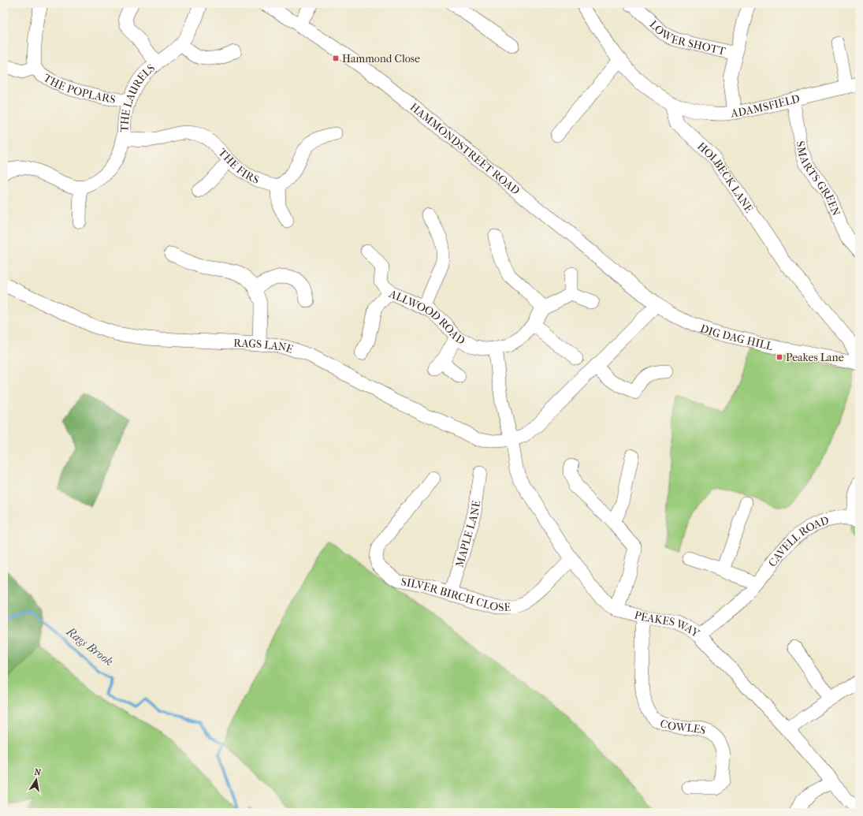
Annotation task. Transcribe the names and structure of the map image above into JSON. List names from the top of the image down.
{
  "streets": {
    "street": [
      "LOWER SHOTT",
      "THE POPLARS",
      "THE LAURELS",
      "ADAMSFIELD",
      "HAMMONDSTREET ROAD",
      "THE FIRS",
      "HOLBECK LANE",
      "SMARTS GREEN",
      "ALLWOOD ROAD",
      "DIG DAG HILL",
      "RAGS LANE",
      "MAPLE LANE",
      "CAVELL ROAD",
      "SILVER BIRCH CLOSE",
      "PEAKES WAY",
      "COWLES"
    ]
  },
  "crossings": [
    ["THE POPLARS", "THE LAURELS"],
    ["THE LAURELS", "THE FIRS"],
    ["ADAMSFIELD", "HOLBECK LANE"],
    ["ADAMSFIELD", "SMARTS GREEN"],
    ["HAMMONDSTREET ROAD", "DIG DAG HILL"],
    ["HOLBECK LANE", "DIG DAG HILL"],
    ["RAGS LANE", "PEAKES WAY"],
    ["MAPLE LANE", "SILVER BIRCH CLOSE"],
    ["CAVELL ROAD", "PEAKES WAY"],
    ["SILVER BIRCH CLOSE", "PEAKES WAY"],
    ["PEAKES WAY", "COWLES"]
  ],
  "water": ["Rags Brook"],
  "places": {
    "transit": ["Hammond Close", "Peakes Lane"]
  },
  "north": "top"
}
